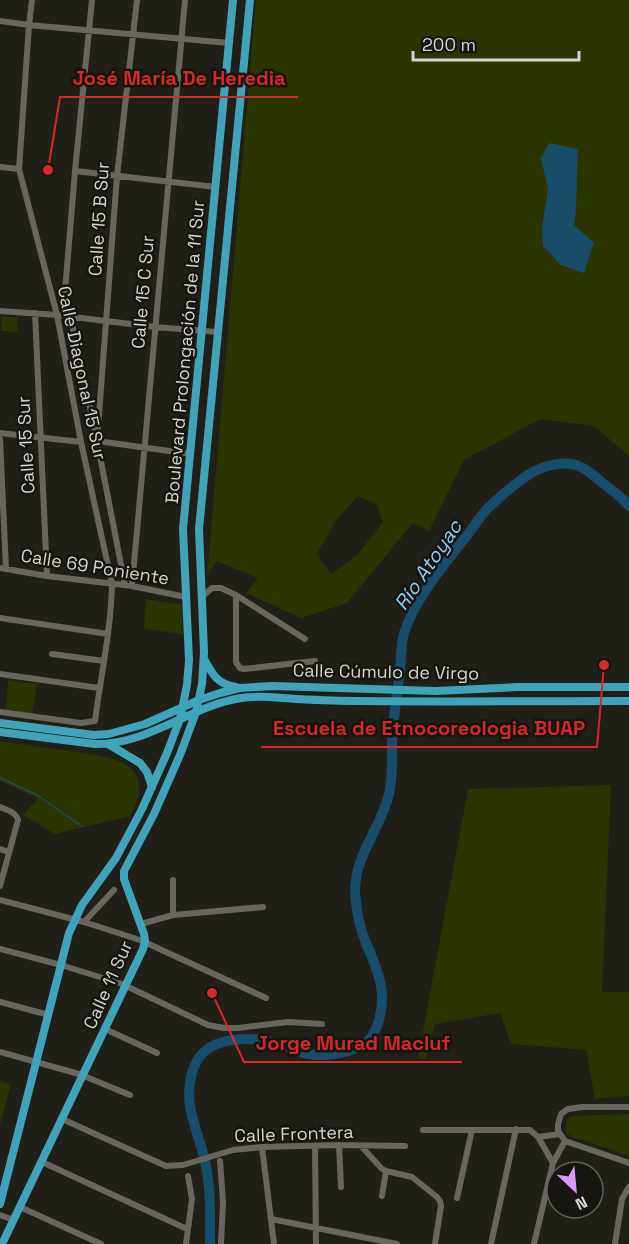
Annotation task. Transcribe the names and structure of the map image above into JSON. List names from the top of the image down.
{
  "streets": {
    "main road": ["Boulevard Prolongación de la 11 Sur", "Calle Cúmulo de Virgo", "Calle 11 Sur"],
    "street": [
      "Calle 15 B Sur",
      "Calle 15 C Sur",
      "Calle Diagonal 15 Sur",
      "Calle 15 Sur",
      "Calle 69 Poniente",
      "Calle Frontera"
    ]
  },
  "crossings": [
    ["Calle 15 B Sur", "Calle Diagonal 15 Sur"],
    ["Calle 15 C Sur", "Calle Diagonal 15 Sur"],
    ["Calle 15 C Sur", "Calle 69 Poniente"],
    ["Boulevard Prolongación de la 11 Sur", "Calle 69 Poniente"],
    ["Boulevard Prolongación de la 11 Sur", "Calle Cúmulo de Virgo"],
    ["Boulevard Prolongación de la 11 Sur", "Calle 11 Sur"],
    ["Calle Diagonal 15 Sur", "Calle 69 Poniente"],
    ["Calle 15 Sur", "Calle 69 Poniente"],
    ["Calle Cúmulo de Virgo", "Calle 11 Sur"],
    ["Calle 11 Sur", "Calle Frontera"]
  ],
  "water": ["Río Atoyac"],
  "places": ["José María De Heredia", "Escuela de Etnocoreologia BUAP", "Jorge Murad Macluf"],
  "scale_bar": "200 m",
  "north": "bottom right"
}
